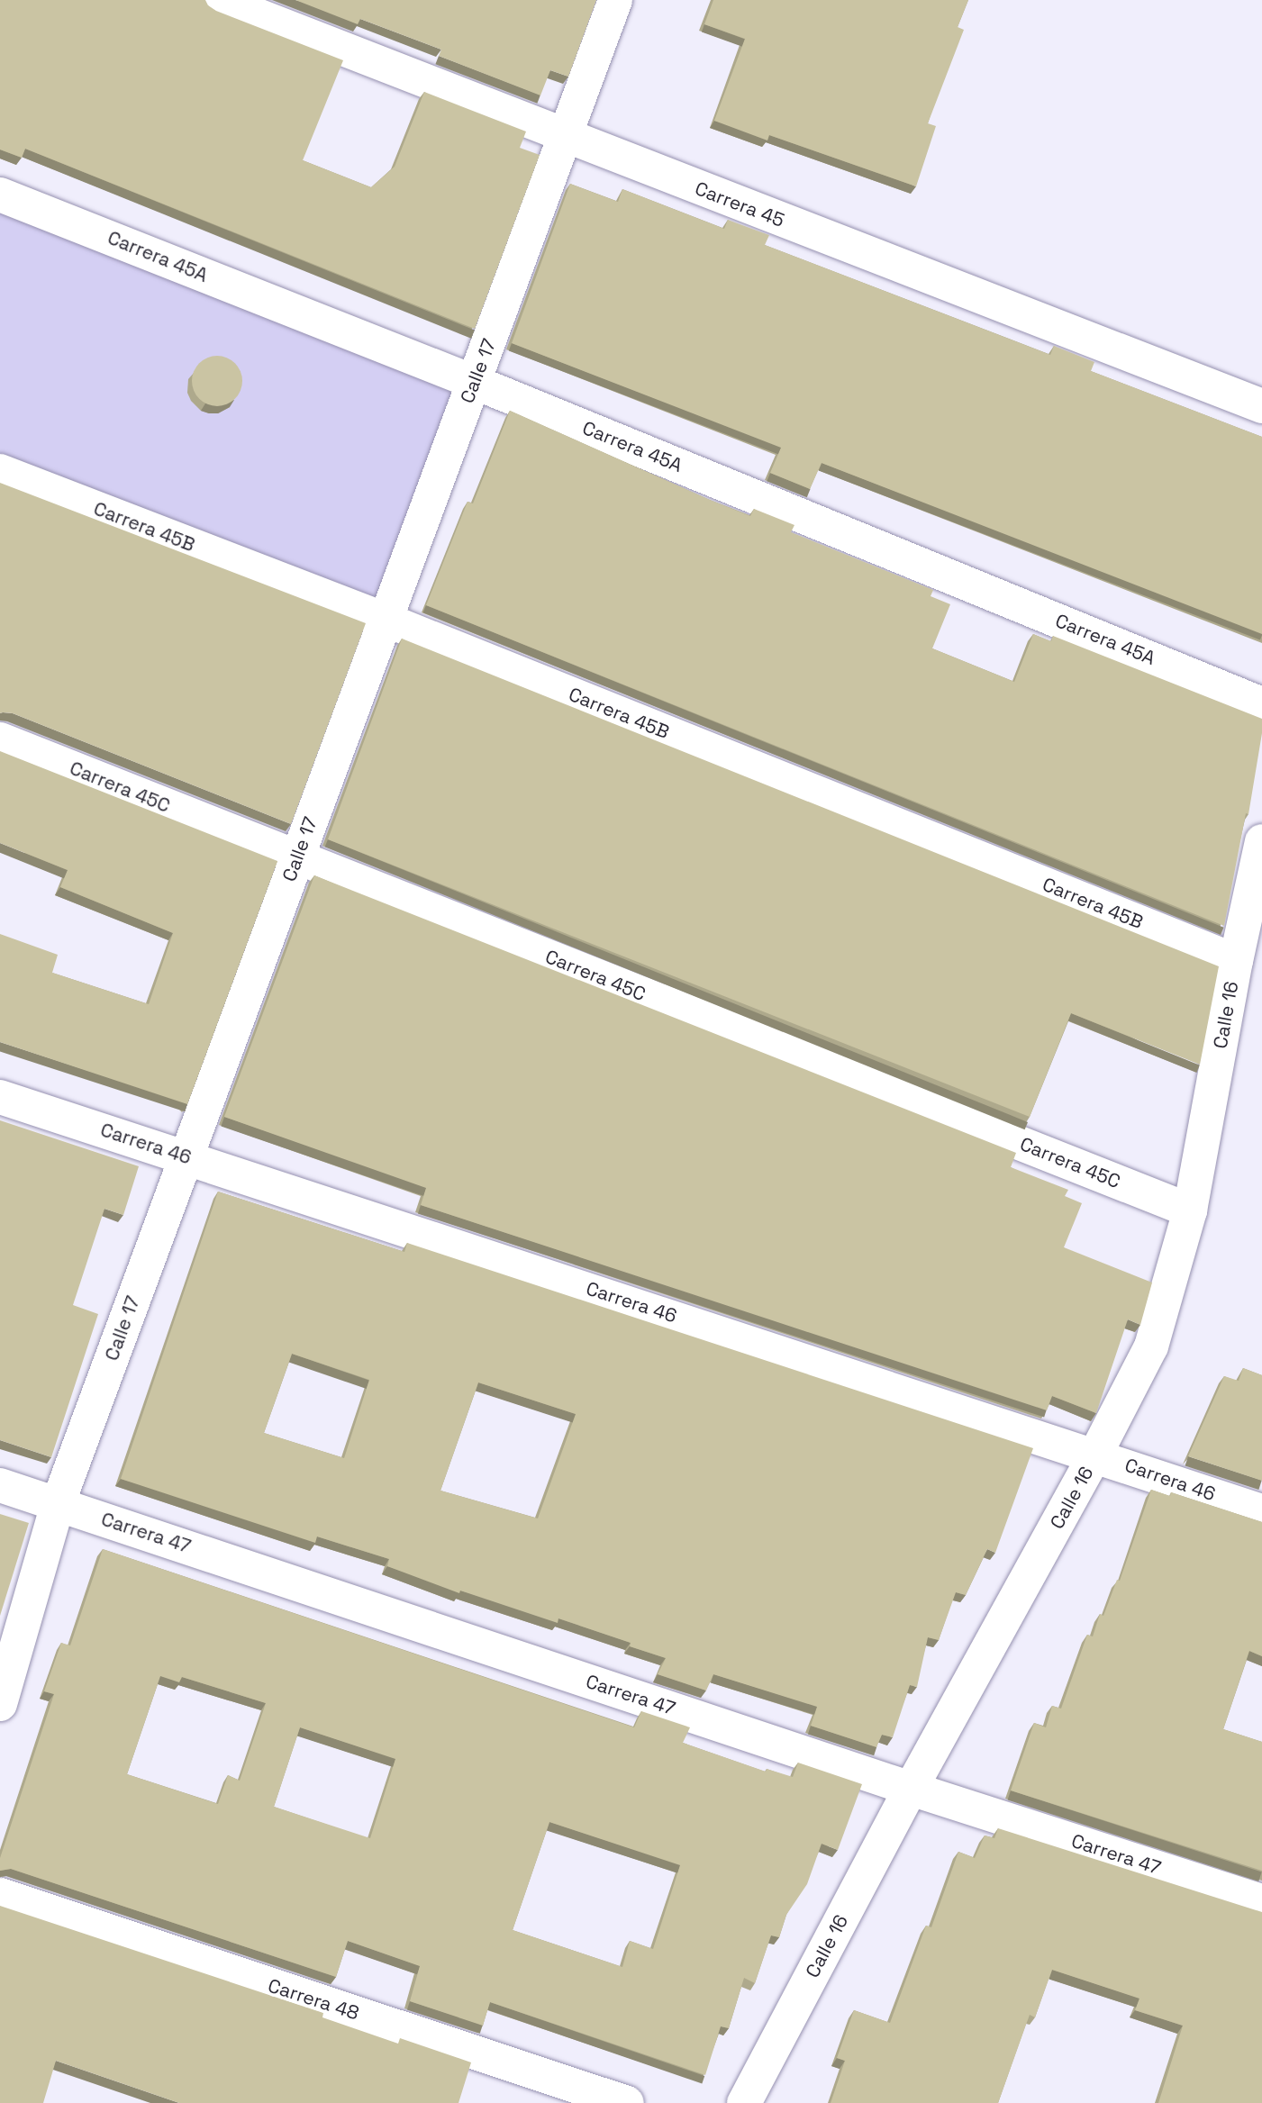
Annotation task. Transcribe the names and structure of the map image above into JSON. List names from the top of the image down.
{
  "streets": {
    "street": [
      "Carrera 45",
      "Carrera 45A",
      "Calle 17",
      "Carrera 45B",
      "Carrera 45C",
      "Calle 16",
      "Carrera 46",
      "Carrera 47",
      "Carrera 48"
    ]
  },
  "crossings": [
    ["Carrera 45", "Calle 17"],
    ["Carrera 45A", "Calle 17"],
    ["Calle 17", "Carrera 45B"],
    ["Calle 17", "Carrera 45C"],
    ["Calle 17", "Carrera 46"],
    ["Calle 17", "Carrera 47"],
    ["Carrera 45B", "Calle 16"],
    ["Carrera 45C", "Calle 16"],
    ["Calle 16", "Carrera 46"],
    ["Calle 16", "Carrera 47"]
  ]
}
